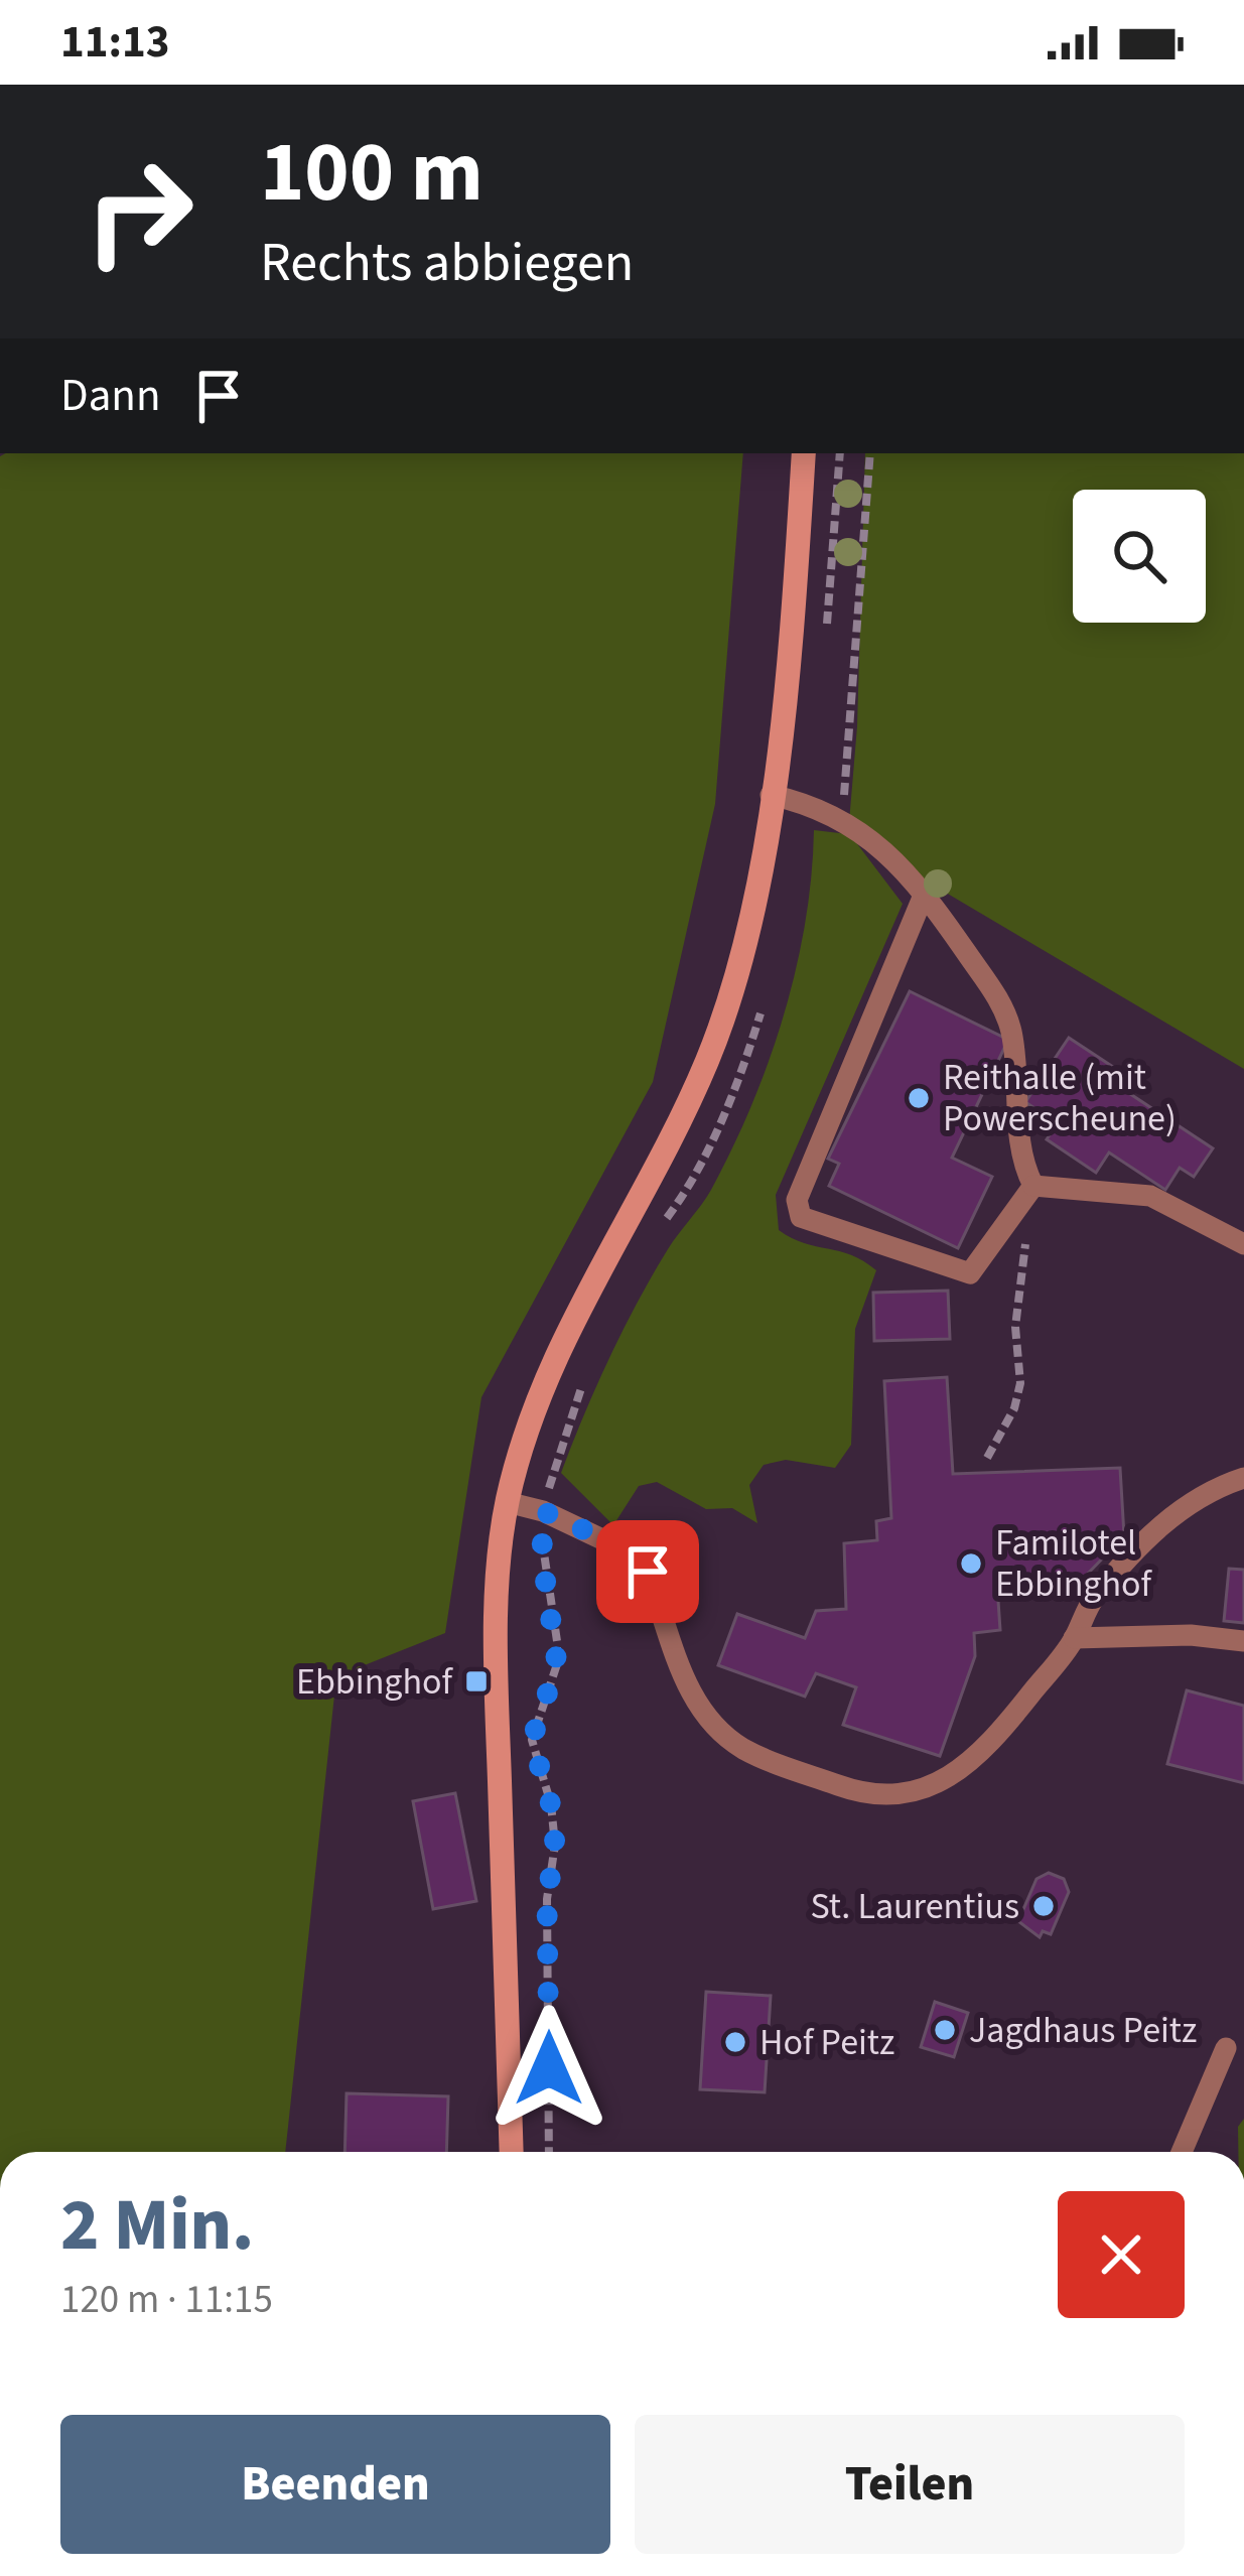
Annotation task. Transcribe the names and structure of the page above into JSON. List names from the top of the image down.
{
  "places": {
    "other": [
      "Reithalle (mit Powerscheune)",
      "Familotel Ebbinghof",
      "St. Laurentius",
      "Jagdhaus Peitz",
      "Hof Peitz"
    ],
    "transit": ["Ebbinghof"]
  },
  "page": {
    "status": "11:13",
    "turn": ["100 m", "Rechts abbiegen"],
    "then": "Dann",
    "heading": ["2 Min.", "120 m · 11:15"],
    "buttons": ["Beenden", "Teilen"]
  }
}
